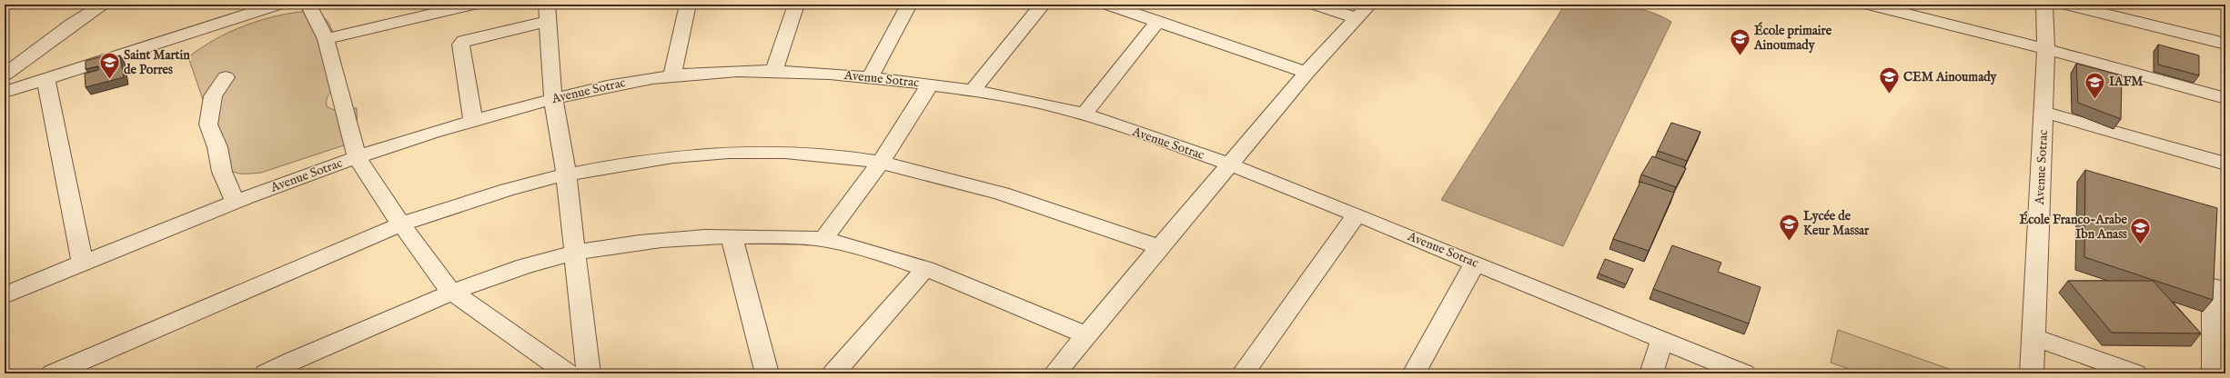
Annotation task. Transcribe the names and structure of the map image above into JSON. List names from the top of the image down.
{
  "streets": {
    "street": ["Avenue Sotrac"]
  },
  "places": {
    "school or university": [
      "École primaire Ainoumady",
      "Saint Martin de Porres",
      "CEM Ainoumady",
      "IAFM",
      "Lycée de Keur Massar",
      "École Franco-Arabe Ibn Anass"
    ]
  }
}
